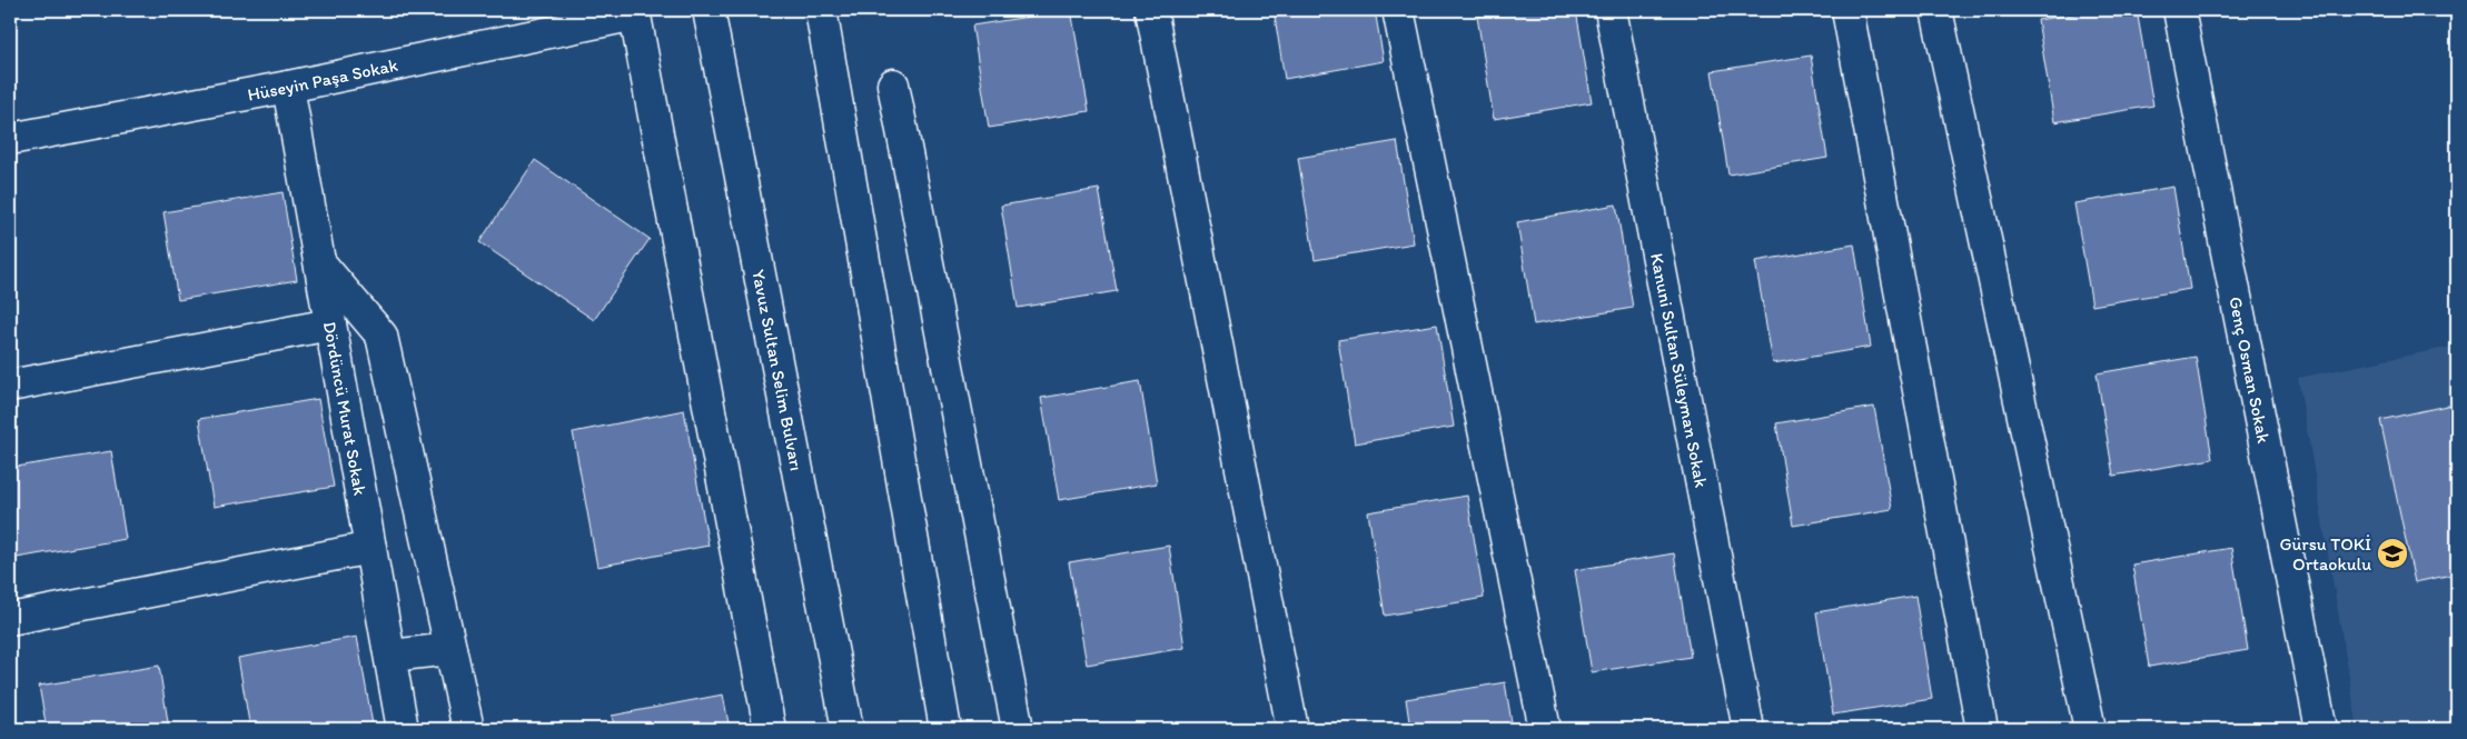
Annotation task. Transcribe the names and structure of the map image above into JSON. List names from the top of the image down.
{
  "streets": {
    "street": [
      "Hüseyin Paşa Sokak",
      "Yavuz Sultan Selim Bulvarı",
      "Kanuni Sultan Süleyman Sokak",
      "Genç Osman Sokak",
      "Dördüncü Murat Sokak"
    ]
  },
  "crossings": [
    ["Hüseyin Paşa Sokak", "Dördüncü Murat Sokak"]
  ],
  "places": {
    "school or university": ["Gürsu TOKİ Ortaokulu"]
  }
}
